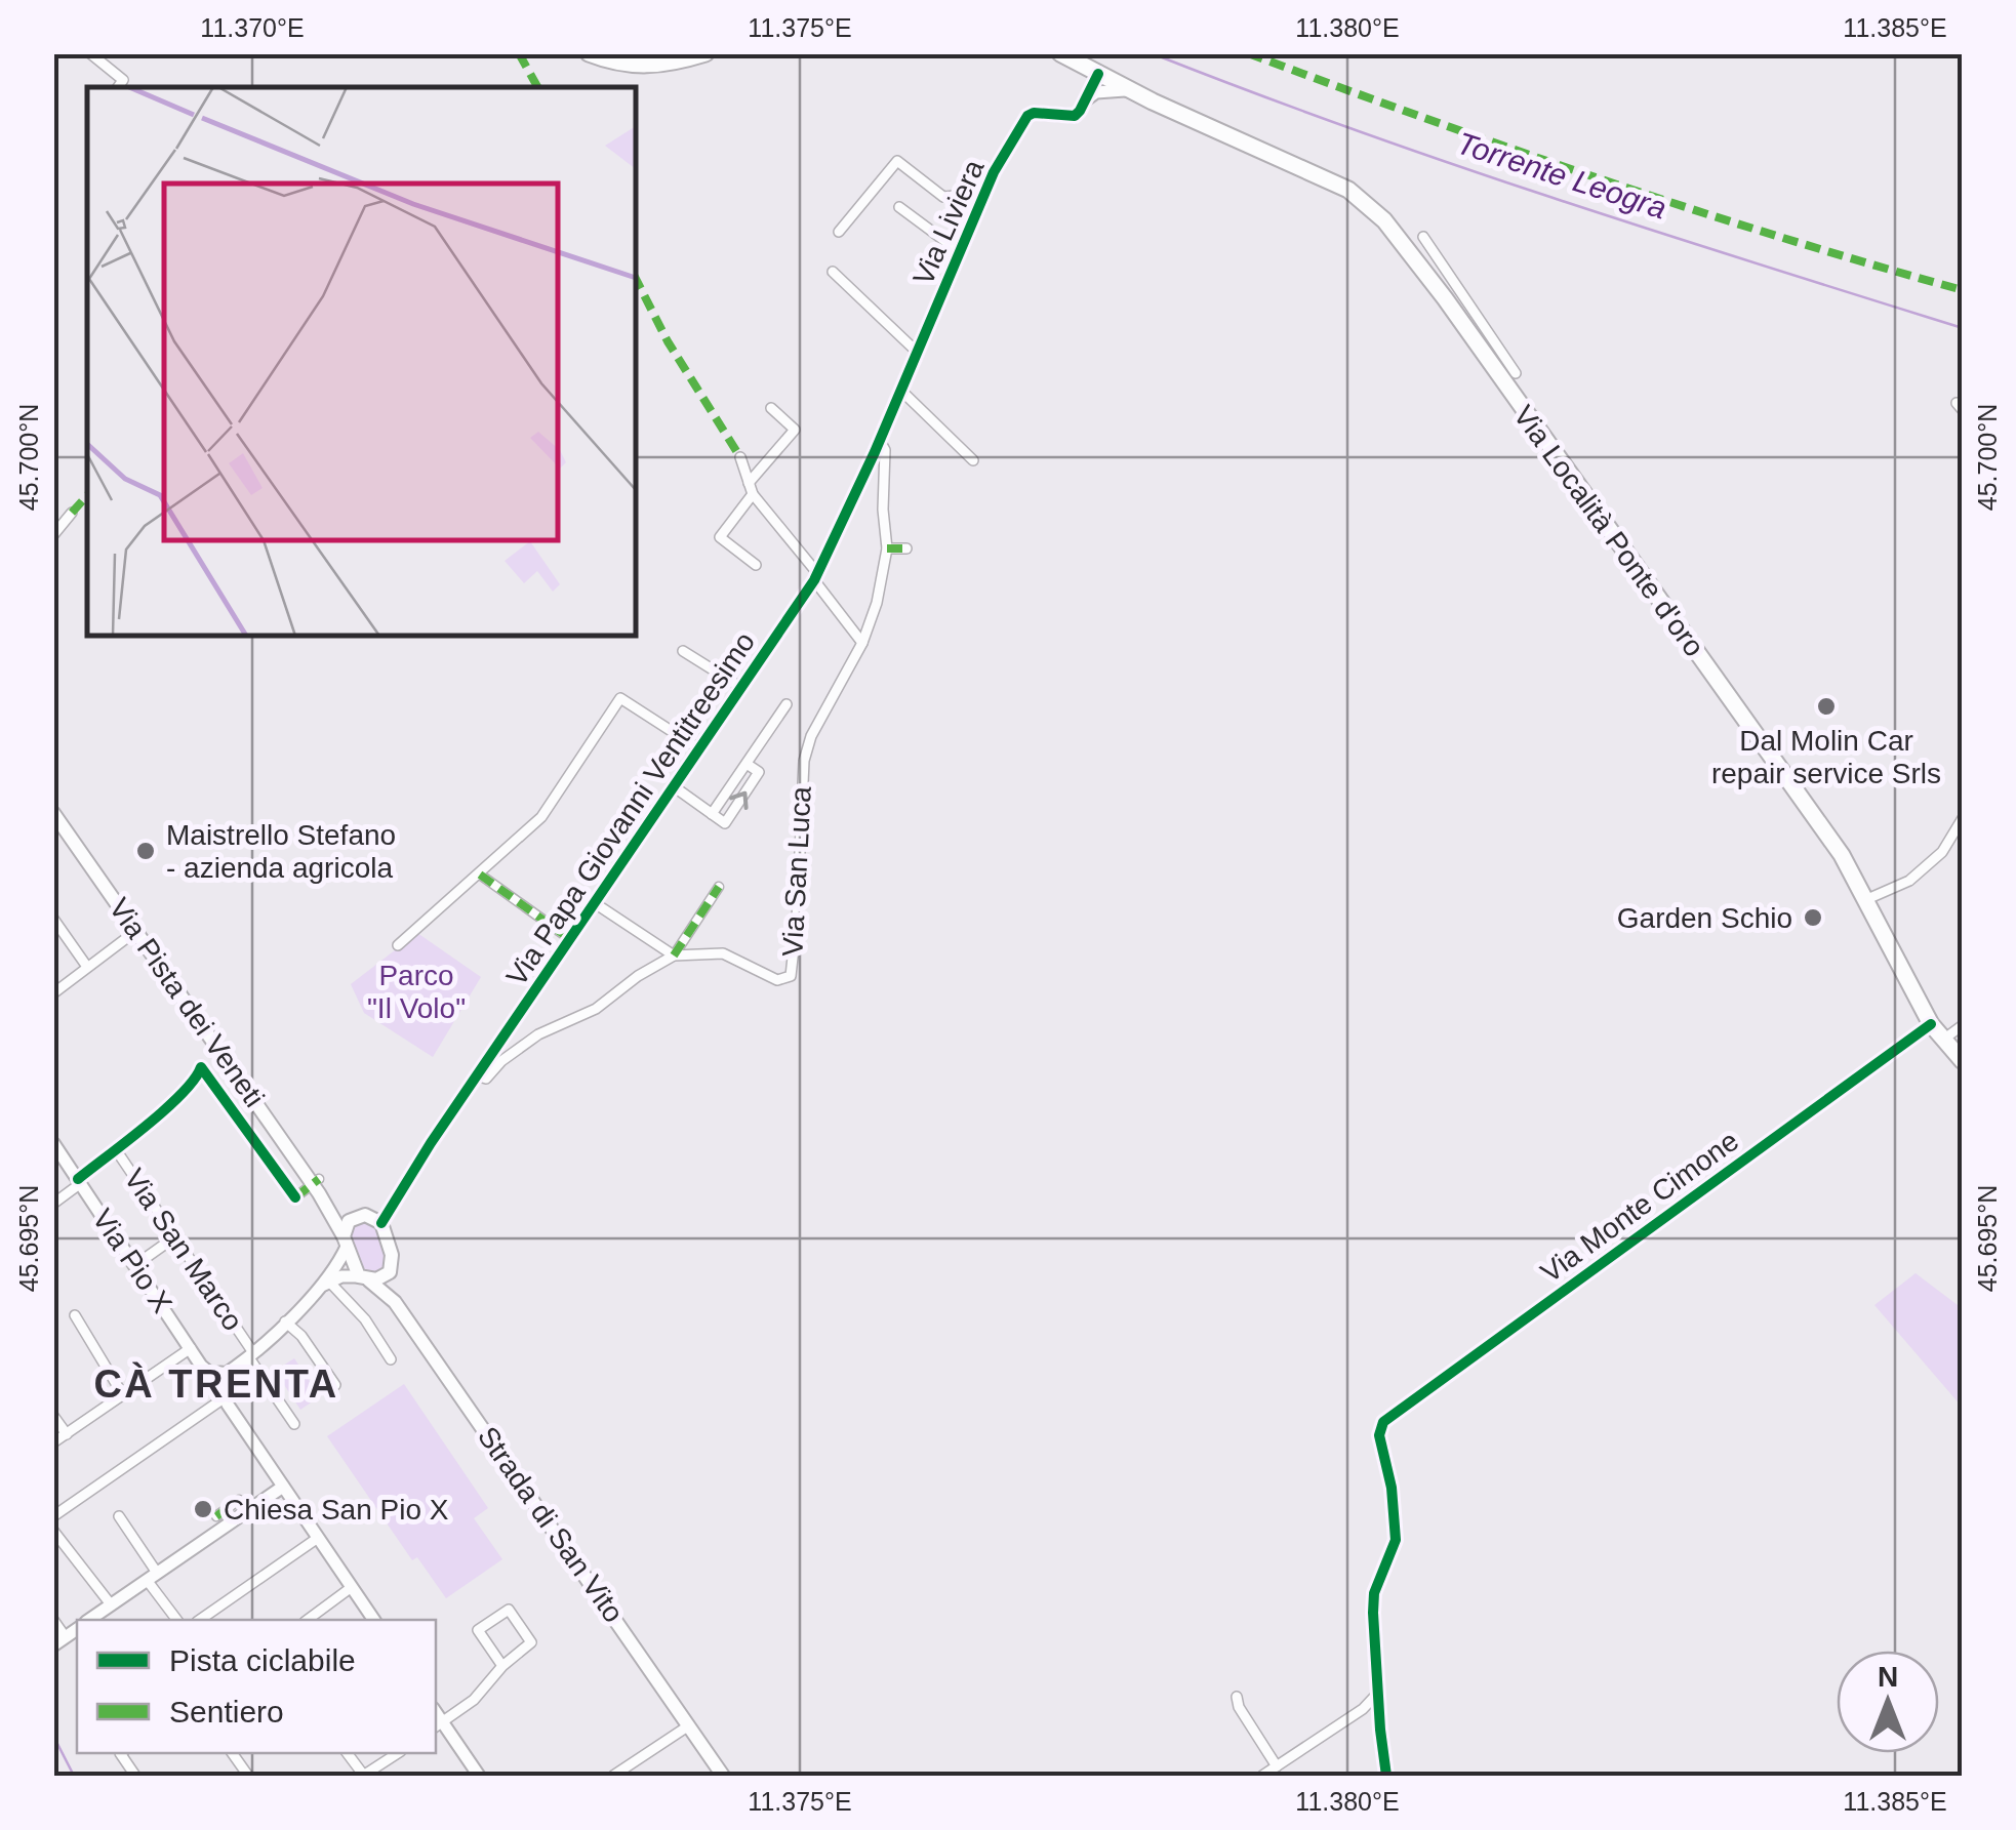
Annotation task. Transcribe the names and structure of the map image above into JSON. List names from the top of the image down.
{
  "streets": {
    "main road": [
      "Via Località Ponte d'oro",
      "Via Papa Giovanni Ventitreesimo",
      "Via Pista dei Veneti",
      "Strada di San Vito"
    ],
    "street": [
      "Via Liviera",
      "Via San Luca",
      "Via Monte Cimone",
      "Via San Marco",
      "Via Pio X"
    ]
  },
  "crossings": [
    ["Via Liviera", "Via Località Ponte d'oro"],
    ["Via Liviera", "Via Papa Giovanni Ventitreesimo"],
    ["Via Liviera", "Via San Luca"],
    ["Via Località Ponte d'oro", "Via Monte Cimone"],
    ["Via Papa Giovanni Ventitreesimo", "Via San Luca"],
    ["Via Papa Giovanni Ventitreesimo", "Via Pista dei Veneti"],
    ["Via Papa Giovanni Ventitreesimo", "Via San Marco"],
    ["Via Papa Giovanni Ventitreesimo", "Via Pio X"],
    ["Via Papa Giovanni Ventitreesimo", "Strada di San Vito"],
    ["Via Pista dei Veneti", "Via San Marco"],
    ["Via San Marco", "Via Pio X"]
  ],
  "districts": ["CÀ TRENTA"],
  "water": ["Torrente Leogra"],
  "parks": ["Parco \"Il Volo\""],
  "places": [
    "Dal Molin Car repair service Srls",
    "Maistrello Stefano - azienda agricola",
    "Garden Schio",
    "Chiesa San Pio X"
  ],
  "legend": ["Pista ciclabile", "Sentiero"],
  "north": "top",
  "coordinates": [
    "11.370°E",
    "11.375°E",
    "11.380°E",
    "11.385°E",
    "45.700°N",
    "45.695°N"
  ]
}
